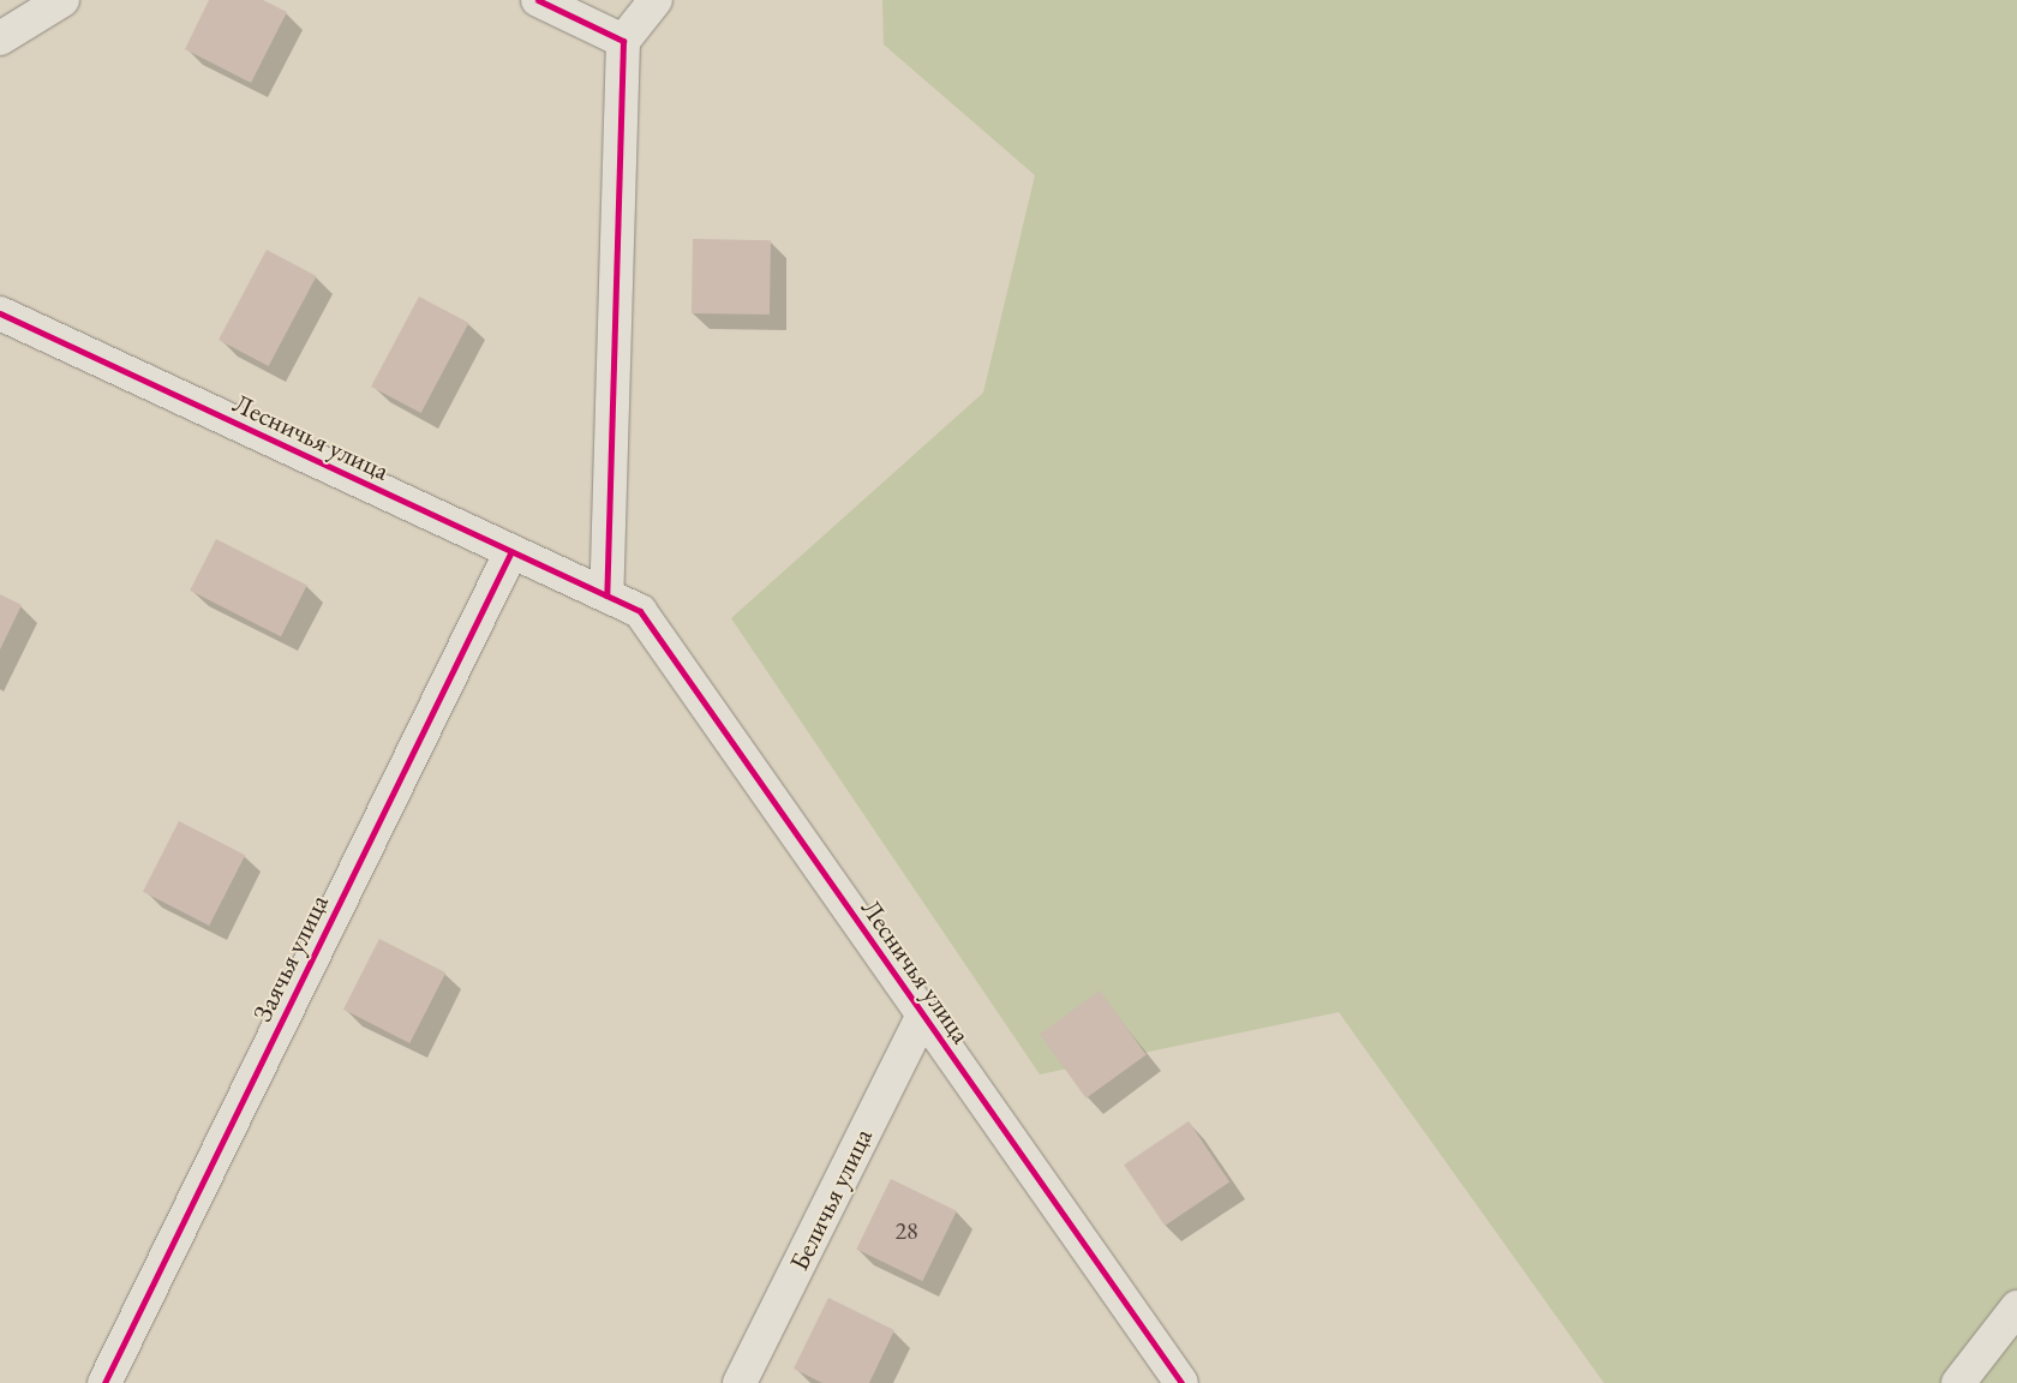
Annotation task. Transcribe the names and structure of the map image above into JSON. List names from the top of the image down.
{
  "streets": {
    "street": ["Лесничья улица", "Заячья улица", "Беличья улица"]
  },
  "crossings": [
    ["Лесничья улица", "Заячья улица"],
    ["Лесничья улица", "Беличья улица"]
  ],
  "house_numbers": ["28"]
}
